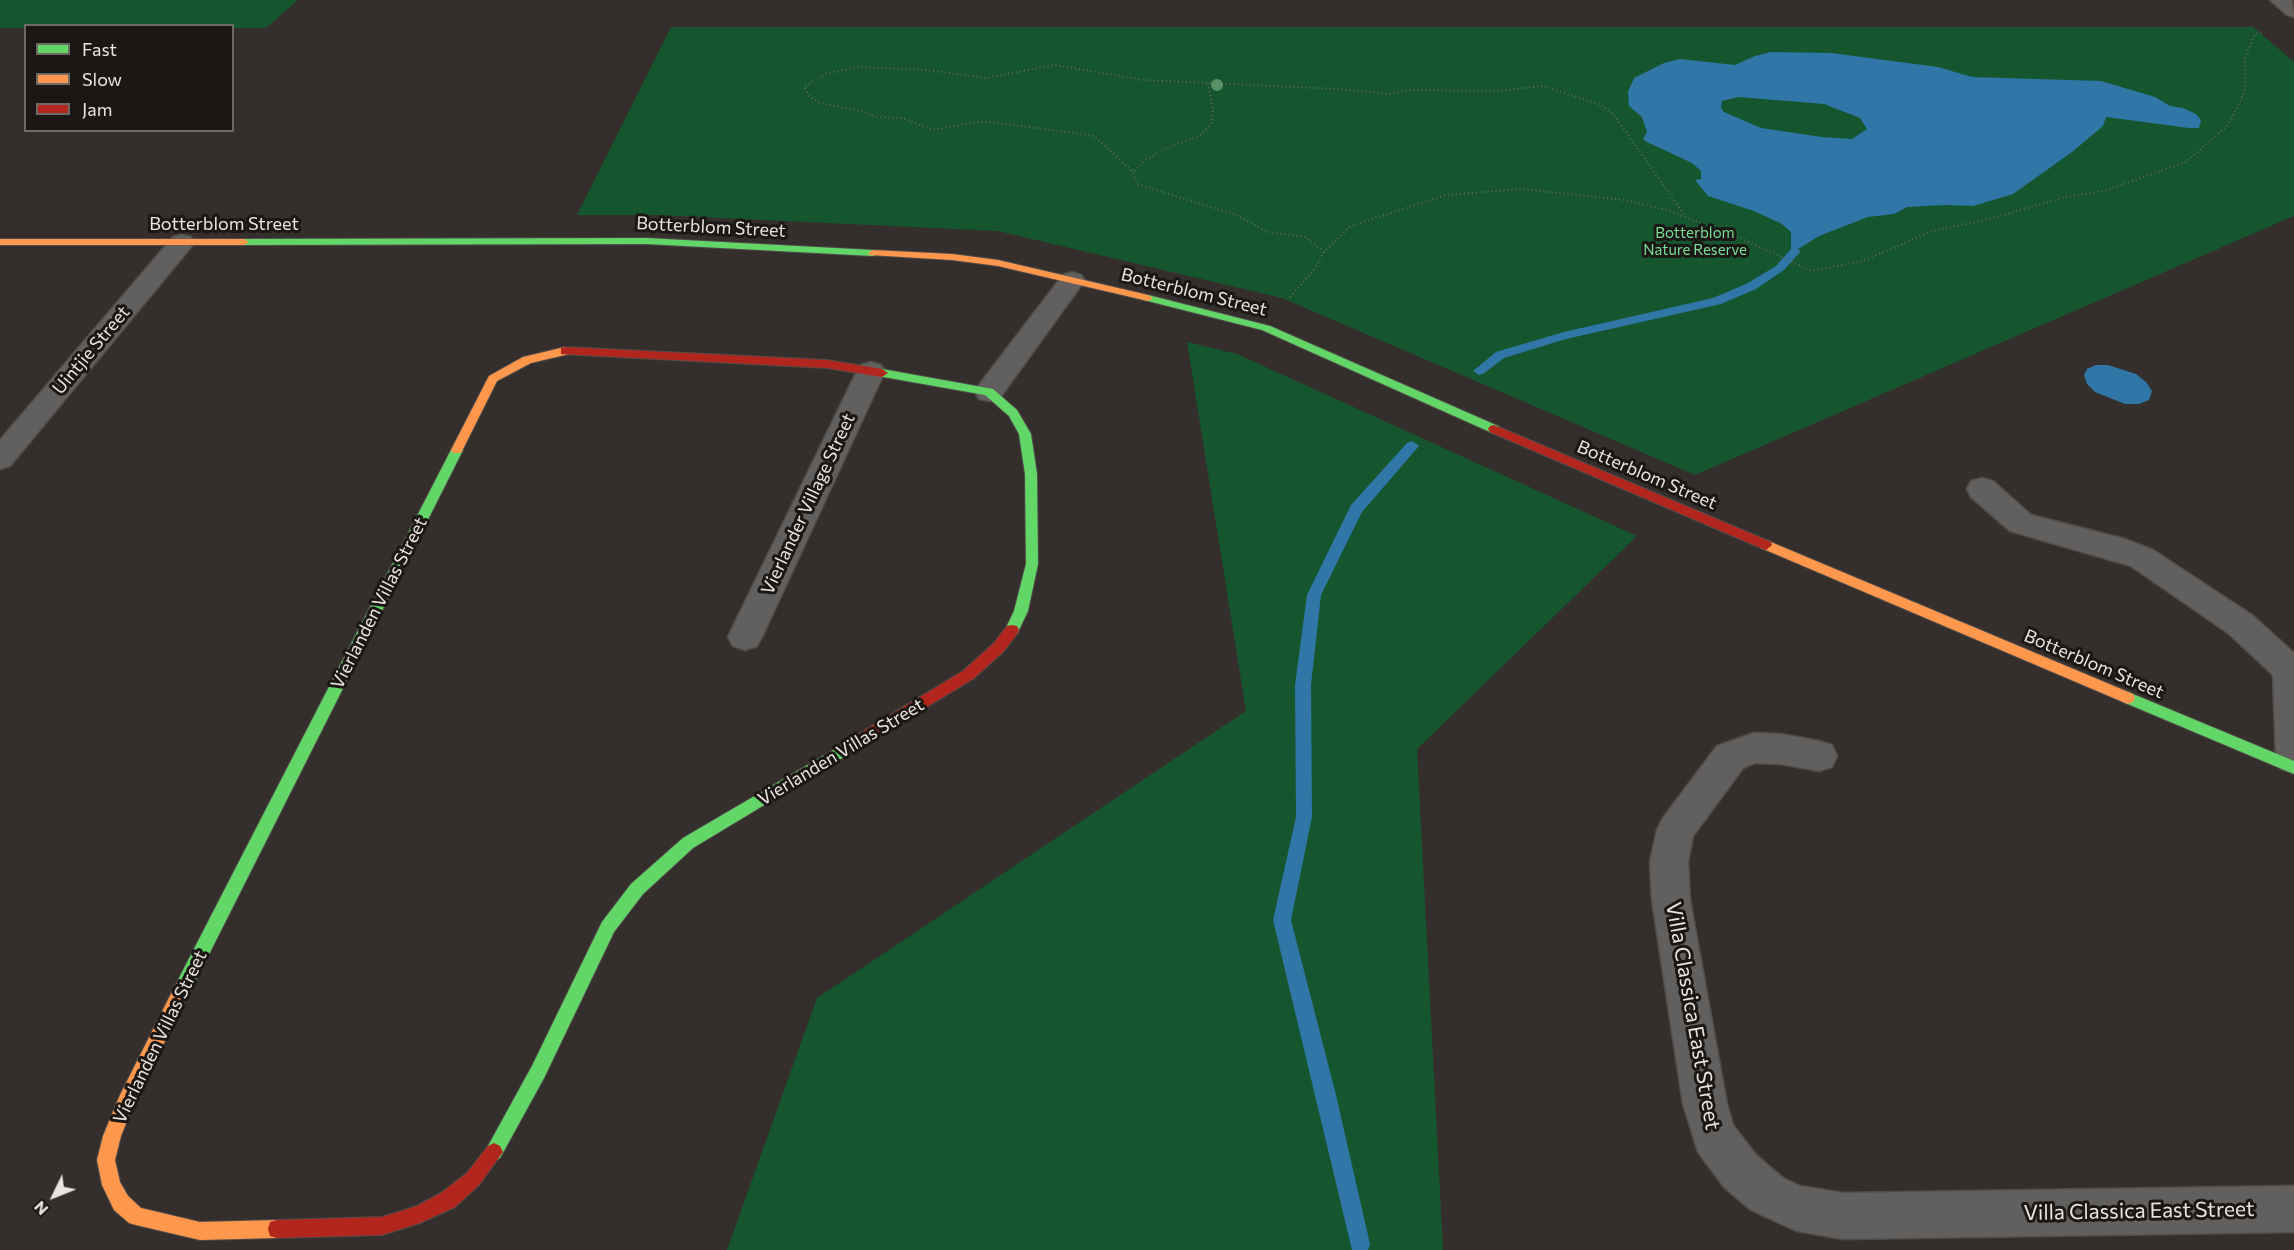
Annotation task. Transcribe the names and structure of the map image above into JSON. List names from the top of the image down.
{
  "streets": {
    "street": [
      "Botterblom Street",
      "Uintjie Street",
      "Vierlander Village Street",
      "Vierlanden Villas Street",
      "Villa Classica East Street"
    ]
  },
  "crossings": [
    ["Botterblom Street", "Uintjie Street"],
    ["Vierlander Village Street", "Vierlanden Villas Street"]
  ],
  "parks": ["Botterblom Nature Reserve"],
  "legend": ["Fast", "Slow", "Jam"],
  "north": "bottom left"
}
